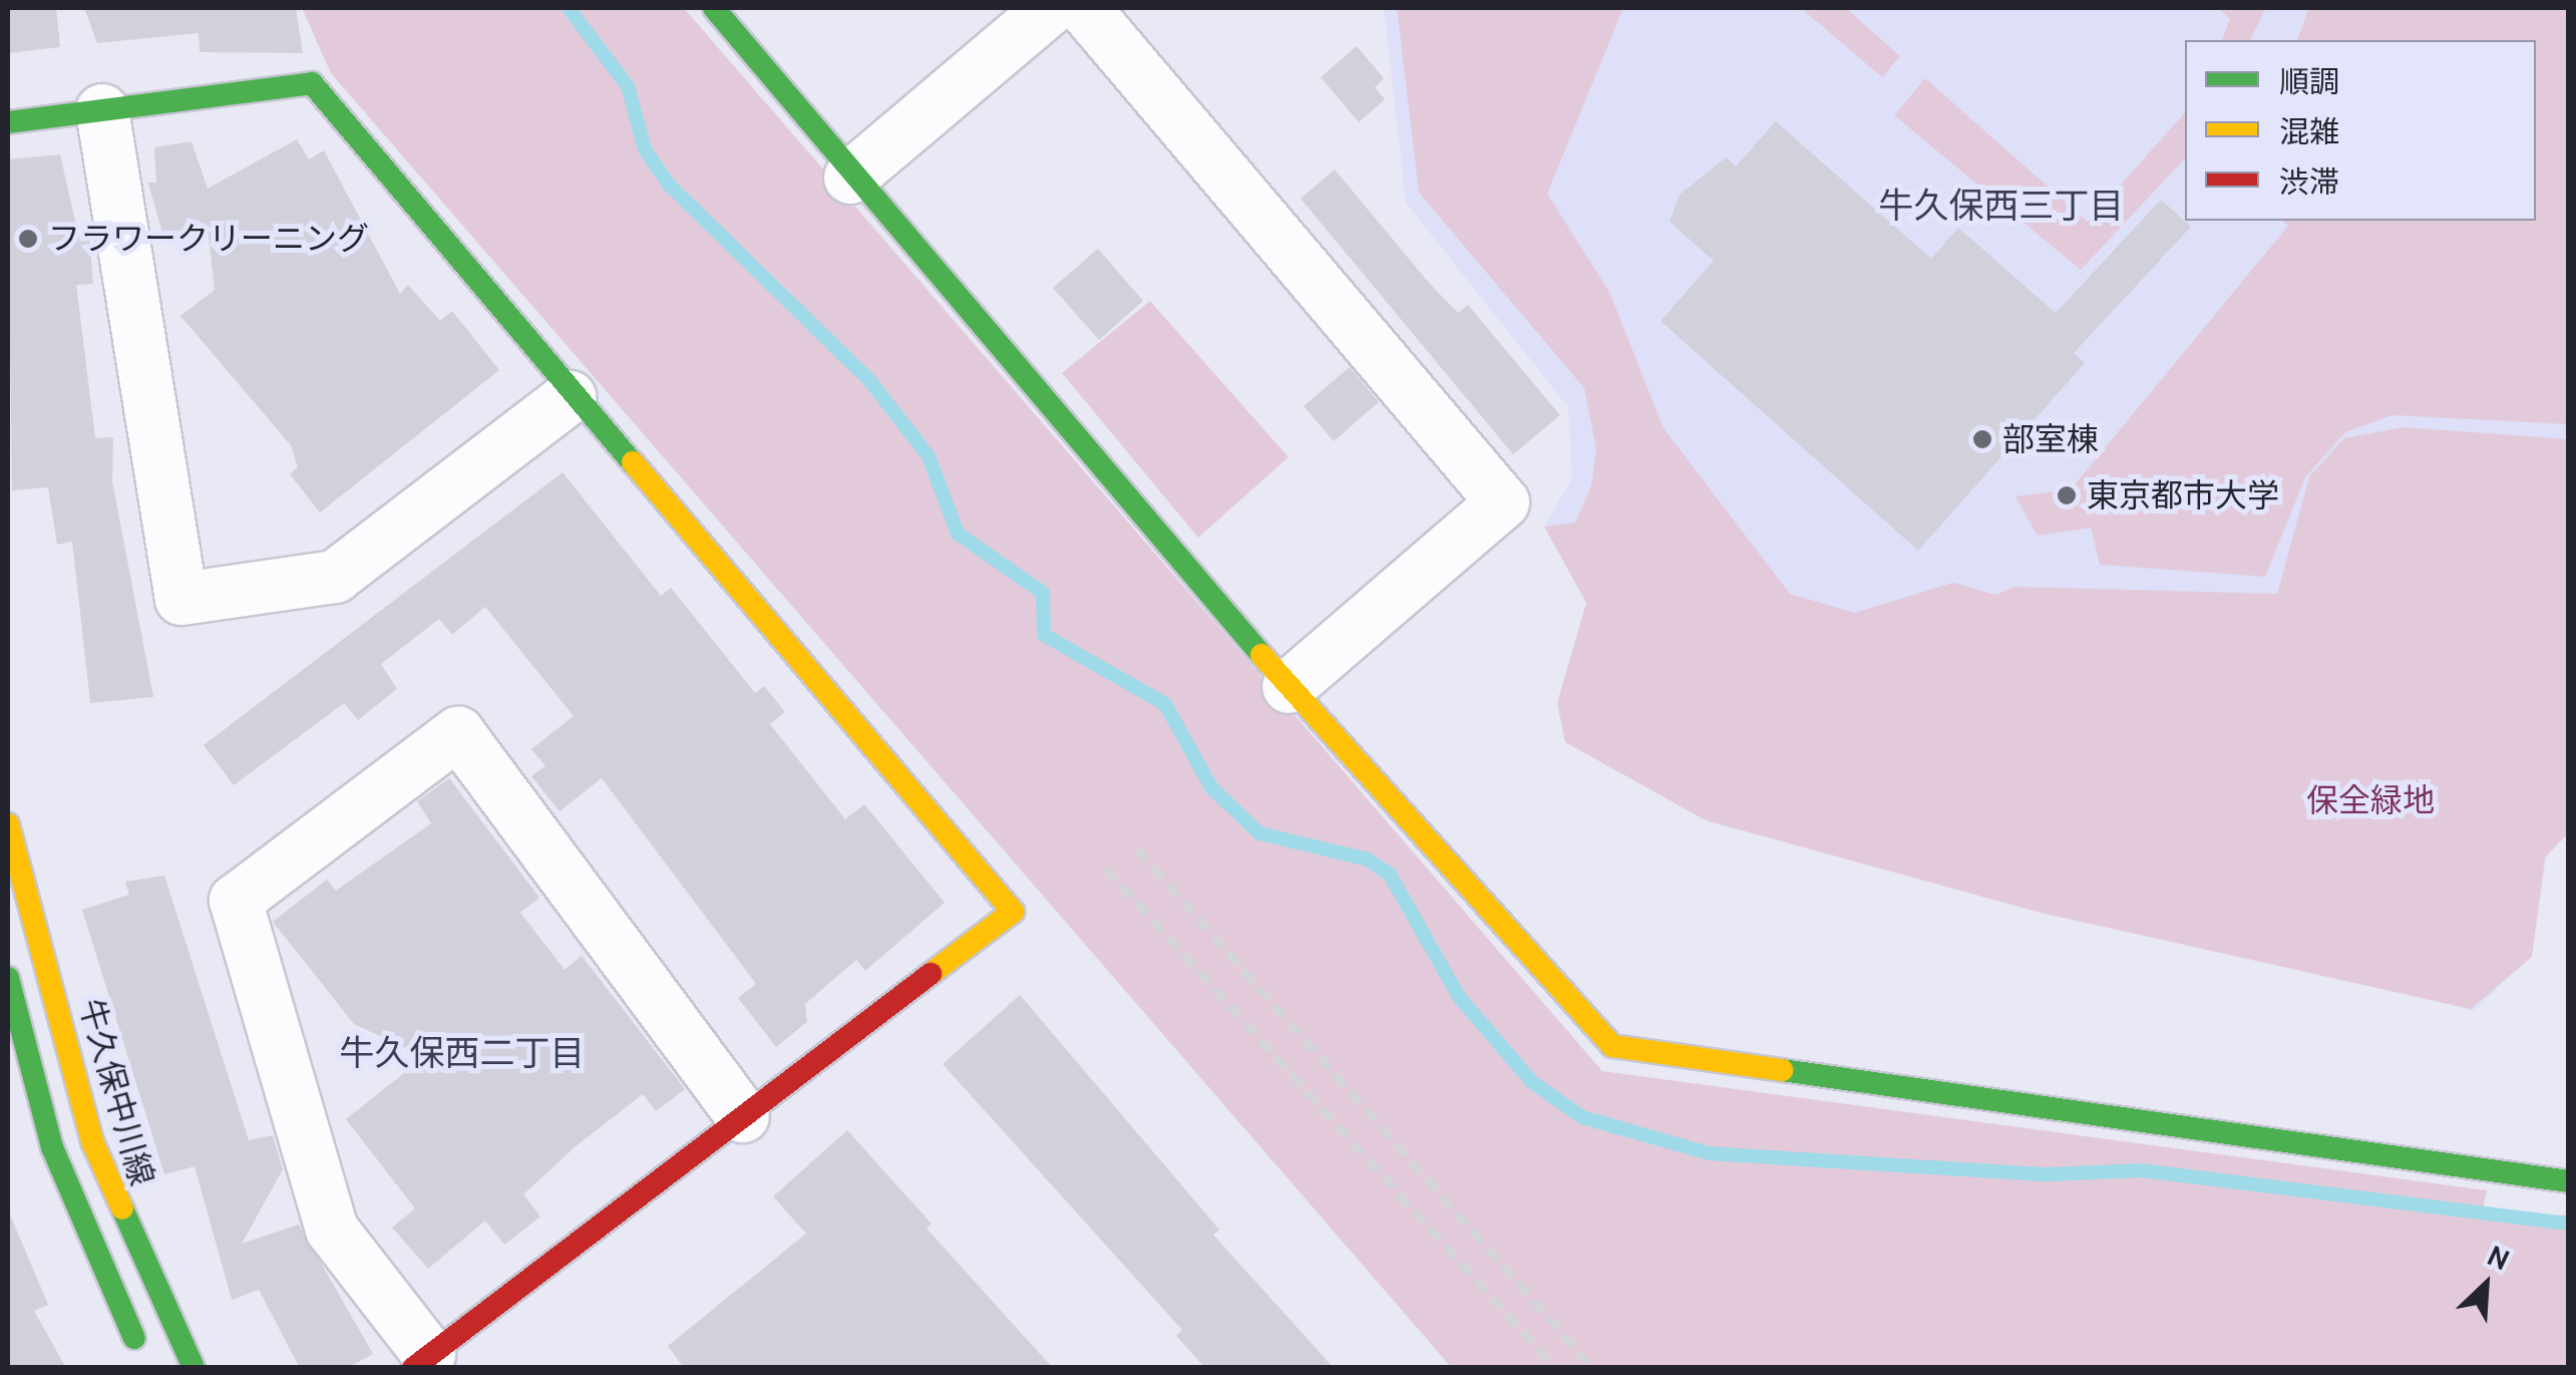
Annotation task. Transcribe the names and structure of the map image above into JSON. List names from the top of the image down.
{
  "streets": {
    "street": ["牛久保中川線"]
  },
  "districts": ["牛久保西三丁目", "牛久保西二丁目"],
  "parks": ["保全緑地"],
  "places": ["フラワークリーニング", "部室棟", "東京都市大学"],
  "legend": ["順調", "混雑", "渋滞"],
  "north": "top right"
}
